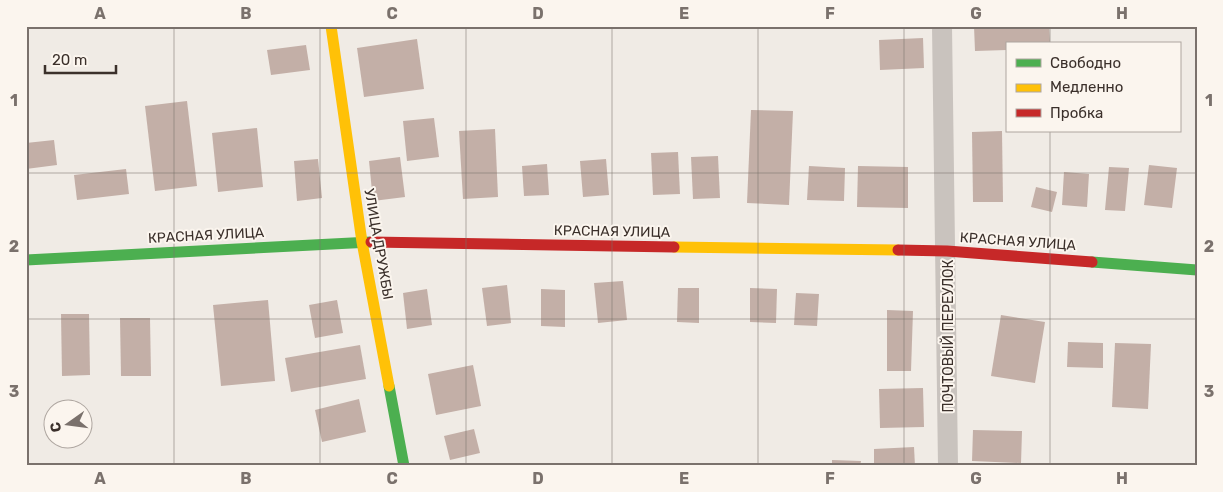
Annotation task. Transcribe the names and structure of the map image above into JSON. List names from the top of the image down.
{
  "streets": {
    "street": ["КРАСНАЯ УЛИЦА", "УЛИЦА ДРУЖБЫ", "ПОЧТОВЫЙ ПЕРЕУЛОК"]
  },
  "crossings": [
    ["КРАСНАЯ УЛИЦА", "УЛИЦА ДРУЖБЫ"],
    ["КРАСНАЯ УЛИЦА", "ПОЧТОВЫЙ ПЕРЕУЛОК"]
  ],
  "legend": ["Свободно", "Медленно", "Пробка"],
  "scale_bar": "20 m",
  "north": "left",
  "grid": {
    "columns": [
      "A",
      "B",
      "C",
      "D",
      "E",
      "F",
      "G",
      "H"
    ],
    "rows": ["1", "2", "3"]
  }
}
